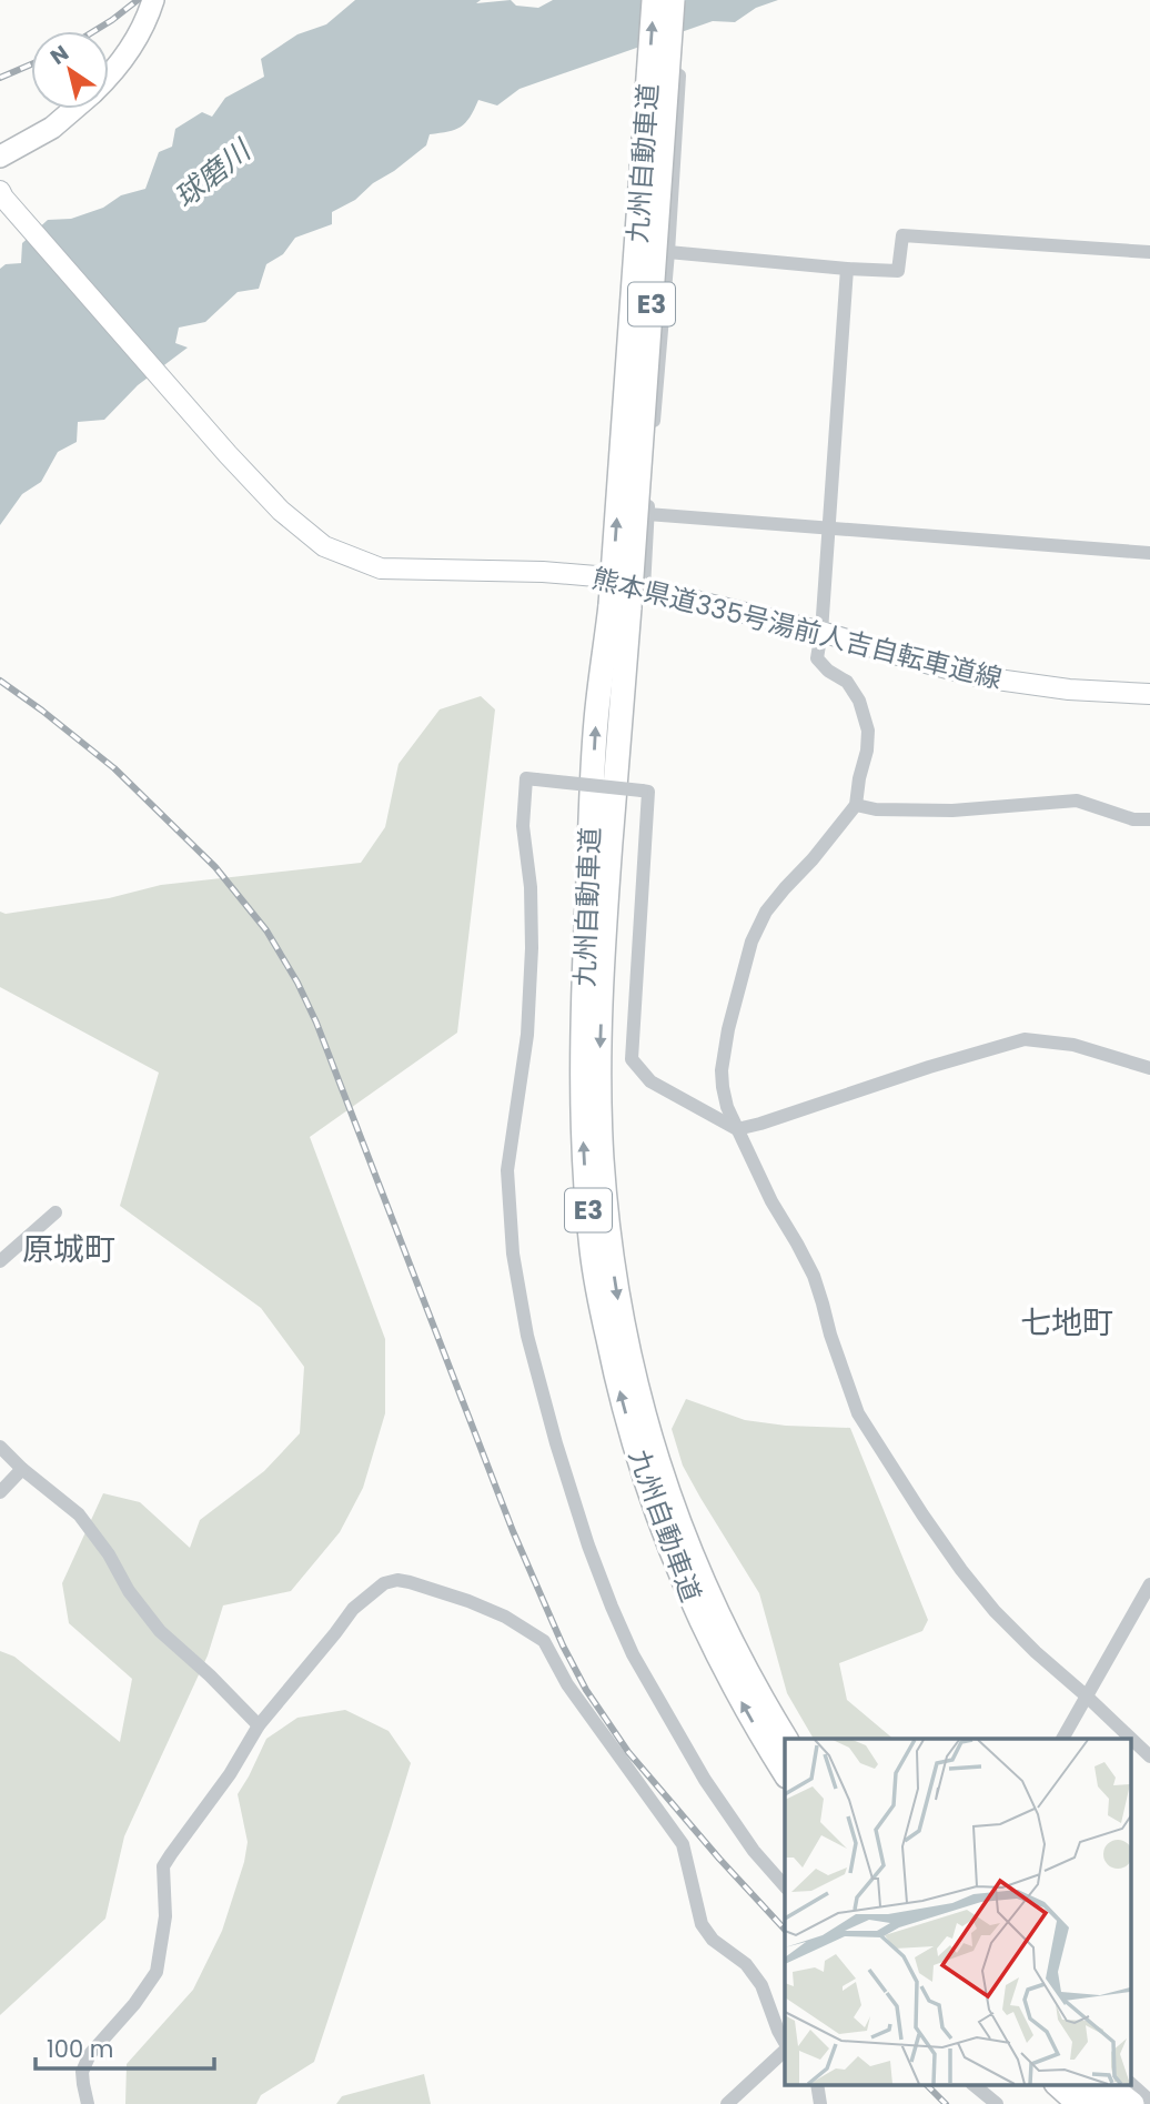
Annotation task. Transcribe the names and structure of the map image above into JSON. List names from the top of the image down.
{
  "streets": {
    "highway": ["九州自動車道", "E3"],
    "main road": ["熊本県道335号湯前人吉自転車道線"]
  },
  "districts": ["原城町", "七地町"],
  "water": ["球磨川"],
  "scale_bar": "100 m",
  "north": "top left"
}
